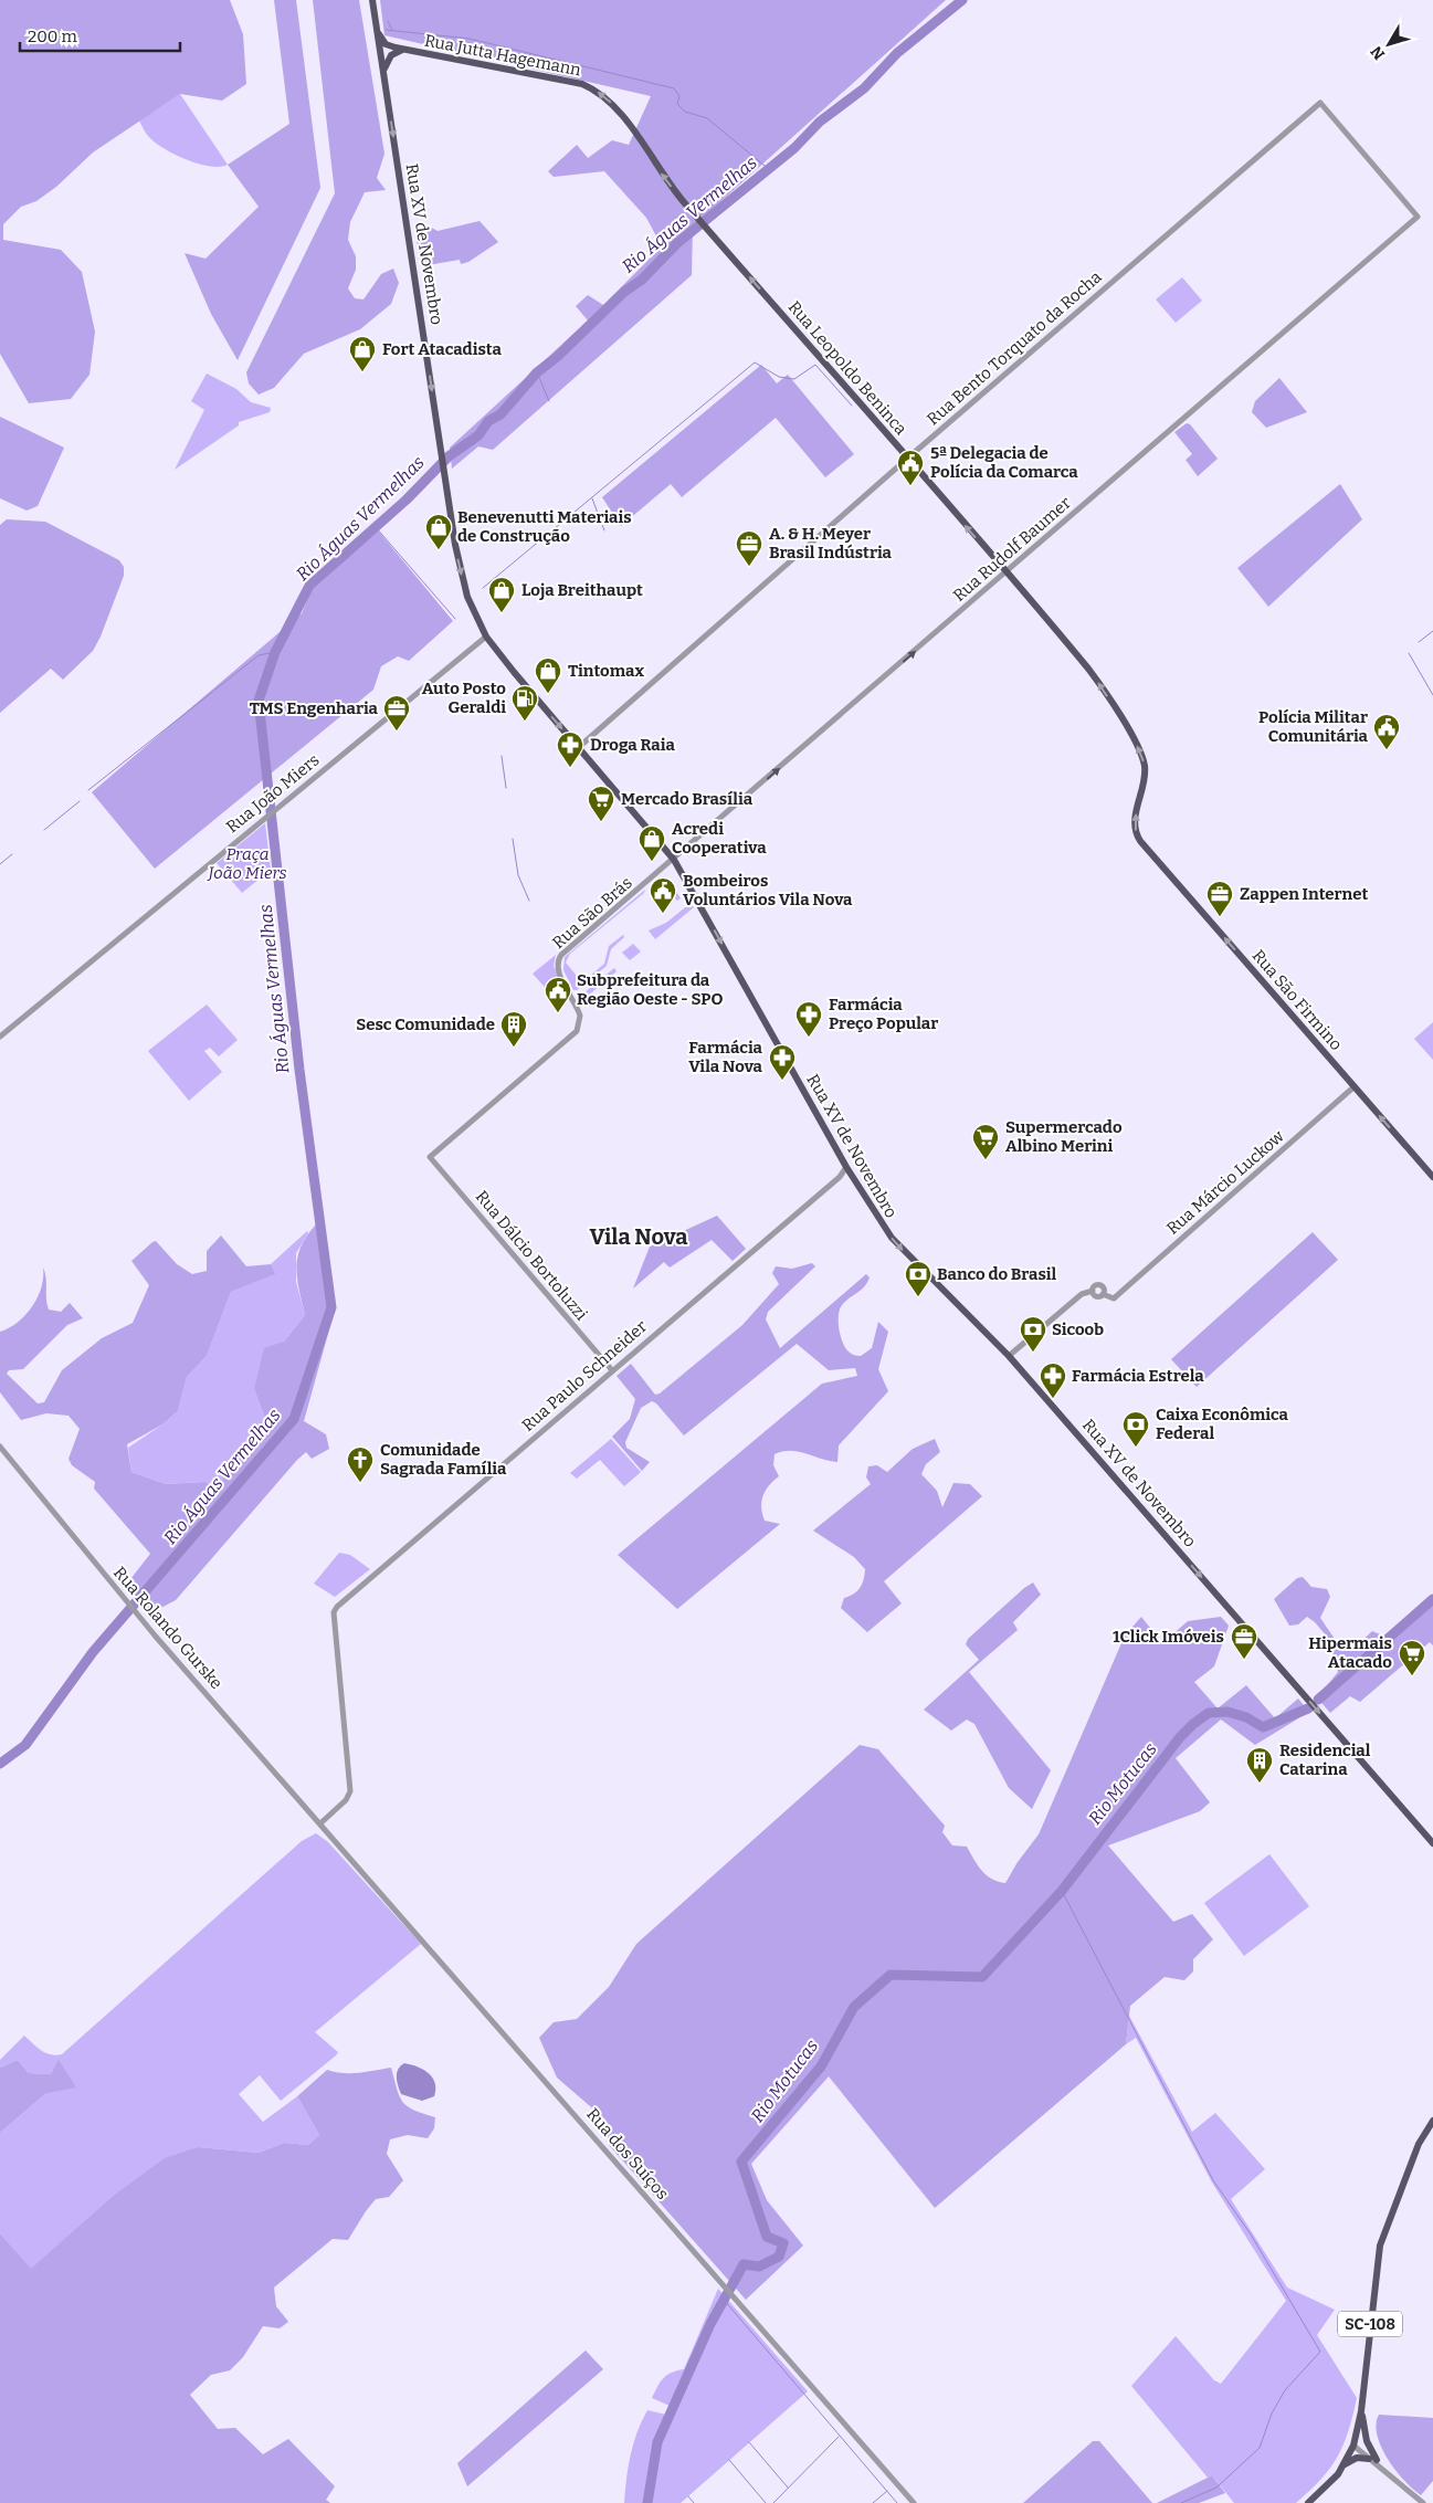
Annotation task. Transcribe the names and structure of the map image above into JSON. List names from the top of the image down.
{
  "streets": {
    "main road": [
      "Rua Jutta Hagemann",
      "Rua XV de Novembro",
      "Rua Leopoldo Beninca",
      "Rua São Firmino",
      "SC-108"
    ],
    "street": [
      "Rua Bento Torquato da Rocha",
      "Rua Rudolf Baumer",
      "Rua João Miers",
      "Rua São Brás",
      "Rua Márcio Luckow",
      "Rua Dálcio Bortoluzzi",
      "Rua Paulo Schneider",
      "Rua Rolando Gurske",
      "Rua dos Suíços"
    ]
  },
  "crossings": [
    ["Rua Jutta Hagemann", "Rua XV de Novembro"],
    ["Rua Jutta Hagemann", "Rua Leopoldo Beninca"],
    ["Rua XV de Novembro", "Rua Bento Torquato da Rocha"],
    ["Rua XV de Novembro", "Rua Rudolf Baumer"],
    ["Rua XV de Novembro", "Rua João Miers"],
    ["Rua XV de Novembro", "Rua São Brás"],
    ["Rua XV de Novembro", "Rua Paulo Schneider"],
    ["Rua Bento Torquato da Rocha", "Rua Leopoldo Beninca"],
    ["Rua Bento Torquato da Rocha", "Rua Rudolf Baumer"],
    ["Rua Leopoldo Beninca", "Rua Rudolf Baumer"],
    ["Rua Leopoldo Beninca", "Rua São Firmino"],
    ["Rua Rudolf Baumer", "Rua São Brás"],
    ["Rua São Brás", "Rua Dálcio Bortoluzzi"],
    ["Rua São Firmino", "Rua Márcio Luckow"],
    ["Rua Dálcio Bortoluzzi", "Rua Paulo Schneider"],
    ["Rua Paulo Schneider", "Rua Rolando Gurske"],
    ["Rua Paulo Schneider", "Rua dos Suíços"],
    ["Rua Rolando Gurske", "Rua dos Suíços"]
  ],
  "one_way": [
    "Rua Jutta Hagemann",
    "Rua XV de Novembro",
    "Rua Leopoldo Beninca",
    "Rua Rudolf Baumer",
    "Rua São Firmino"
  ],
  "districts": ["Vila Nova"],
  "water": ["Rio Águas Vermelhas", "Rio Motucas"],
  "parks": ["Praça João Miers"],
  "places": {
    "shop": [
      "Fort Atacadista",
      "Benevenutti Materiais de Construção",
      "Loja Breithaupt",
      "Tintomax",
      "Acredi Cooperativa"
    ],
    "public building": [
      "5ª Delegacia de Polícia da Comarca",
      "Polícia Militar Comunitária",
      "Bombeiros Voluntários Vila Nova",
      "Subprefeitura da Região Oeste - SPO"
    ],
    "office": [
      "A. & H. Meyer Brasil Indústria",
      "TMS Engenharia",
      "Zappen Internet",
      "1Click Imóveis"
    ],
    "fuel station": ["Auto Posto Geraldi"],
    "pharmacy": [
      "Droga Raia",
      "Farmácia Preço Popular",
      "Farmácia Vila Nova",
      "Farmácia Estrela"
    ],
    "supermarket": ["Mercado Brasília", "Supermercado Albino Merini", "Hipermais Atacado"],
    "building": ["Sesc Comunidade", "Residencial Catarina"],
    "bank": ["Banco do Brasil", "Sicoob", "Caixa Econômica Federal"],
    "church": ["Comunidade Sagrada Família"]
  },
  "scale_bar": "200 m",
  "north": "bottom left"
}
